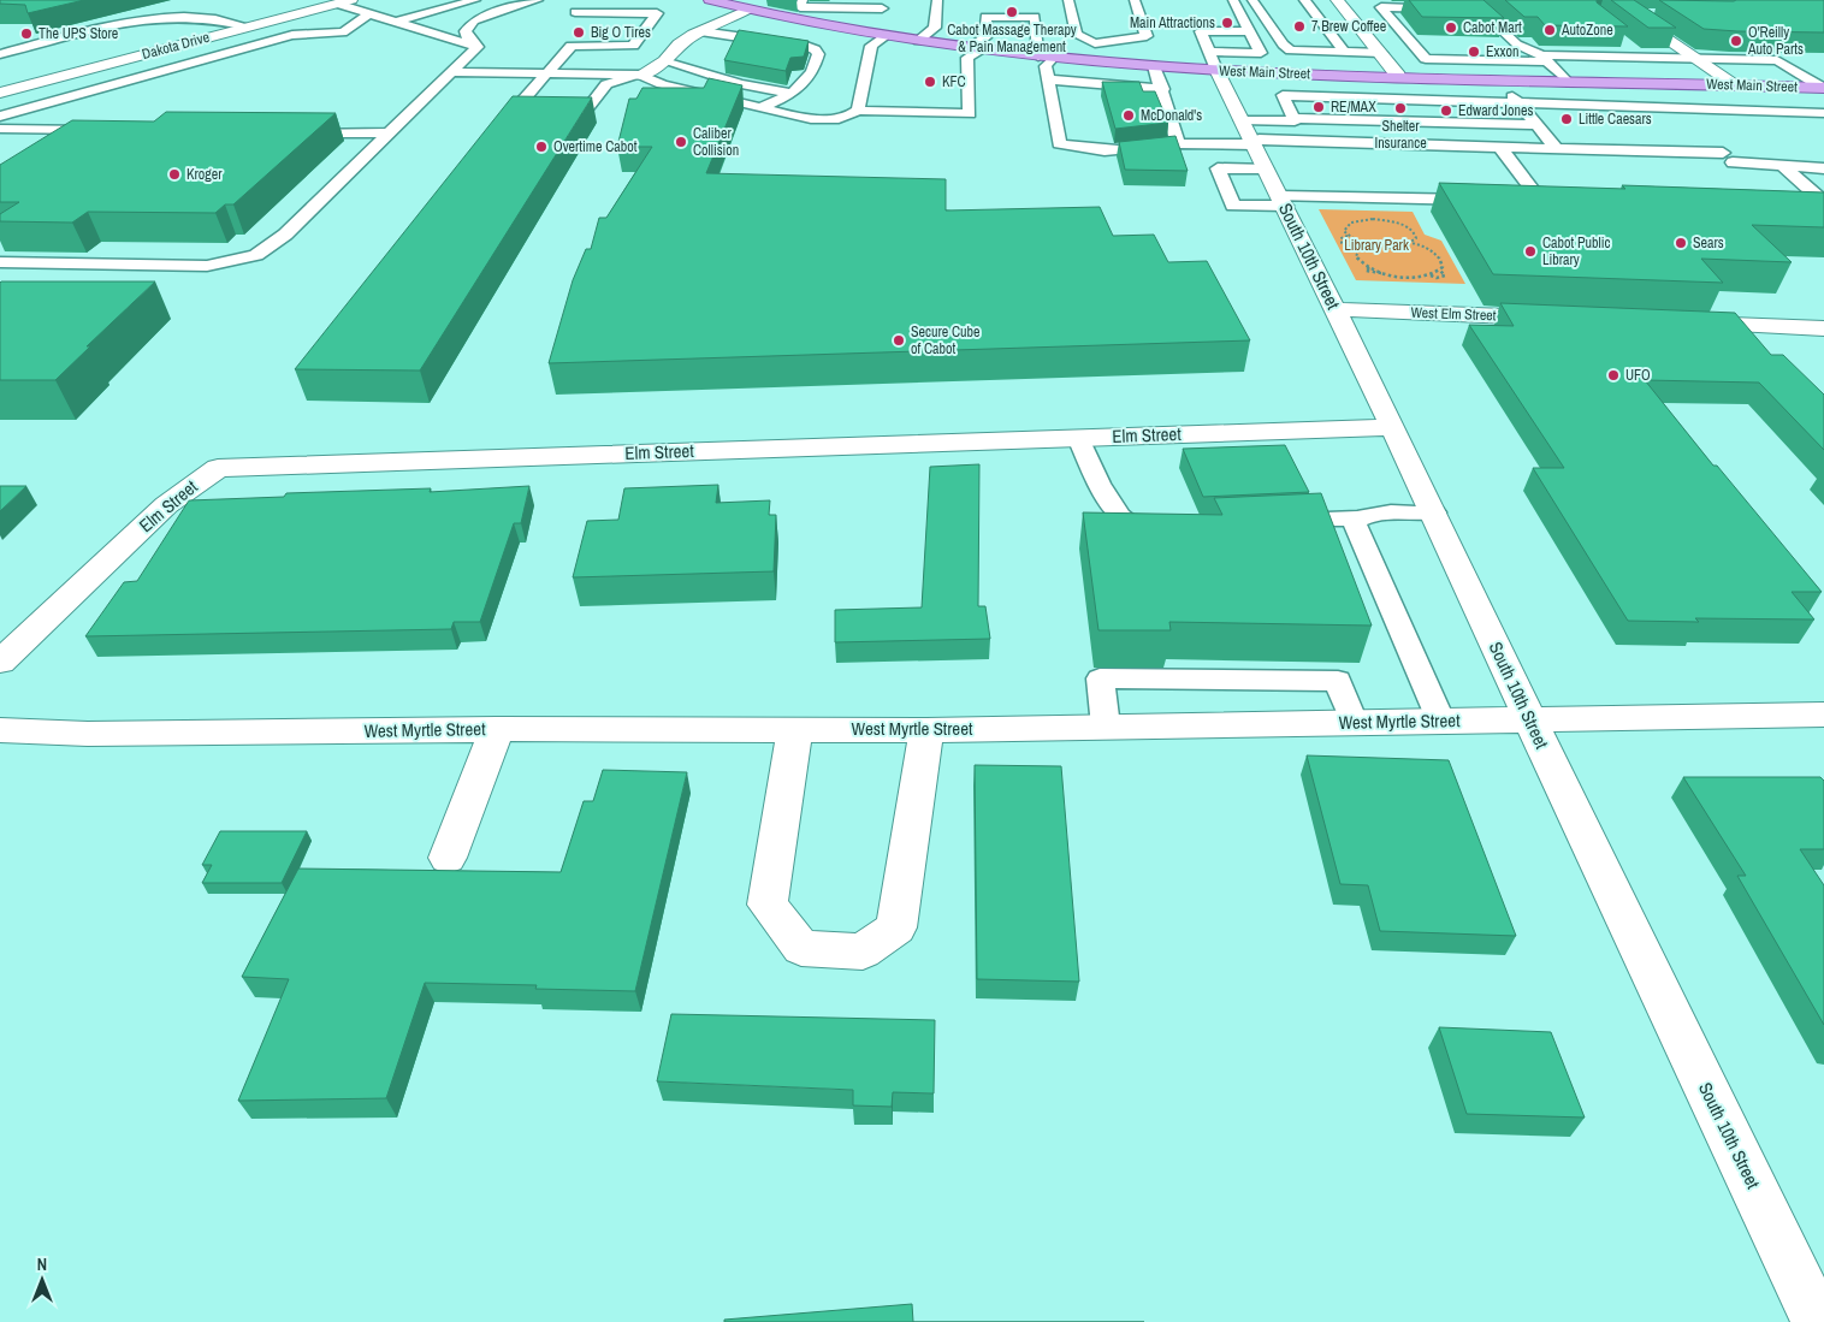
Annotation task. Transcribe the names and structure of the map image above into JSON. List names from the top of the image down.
{
  "streets": {
    "main road": ["West Main Street"],
    "street": [
      "Dakota Drive",
      "South 10th Street",
      "West Elm Street",
      "Elm Street",
      "West Myrtle Street"
    ]
  },
  "crossings": [
    ["West Main Street", "South 10th Street"],
    ["South 10th Street", "West Elm Street"],
    ["South 10th Street", "Elm Street"],
    ["South 10th Street", "West Myrtle Street"]
  ],
  "parks": ["Library Park"],
  "places": [
    "Cabot Massage Therapy & Pain Management",
    "Main Attractions",
    "7 Brew Coffee",
    "Cabot Mart",
    "AutoZone",
    "Big O Tires",
    "The UPS Store",
    "O'Reilly Auto Parts",
    "Exxon",
    "KFC",
    "RE/MAX",
    "Shelter Insurance",
    "Edward Jones",
    "McDonald's",
    "Little Caesars",
    "Caliber Collision",
    "Overtime Cabot",
    "Kroger",
    "Sears",
    "Cabot Public Library",
    "Secure Cube of Cabot",
    "UFO"
  ],
  "north": "top"
}
